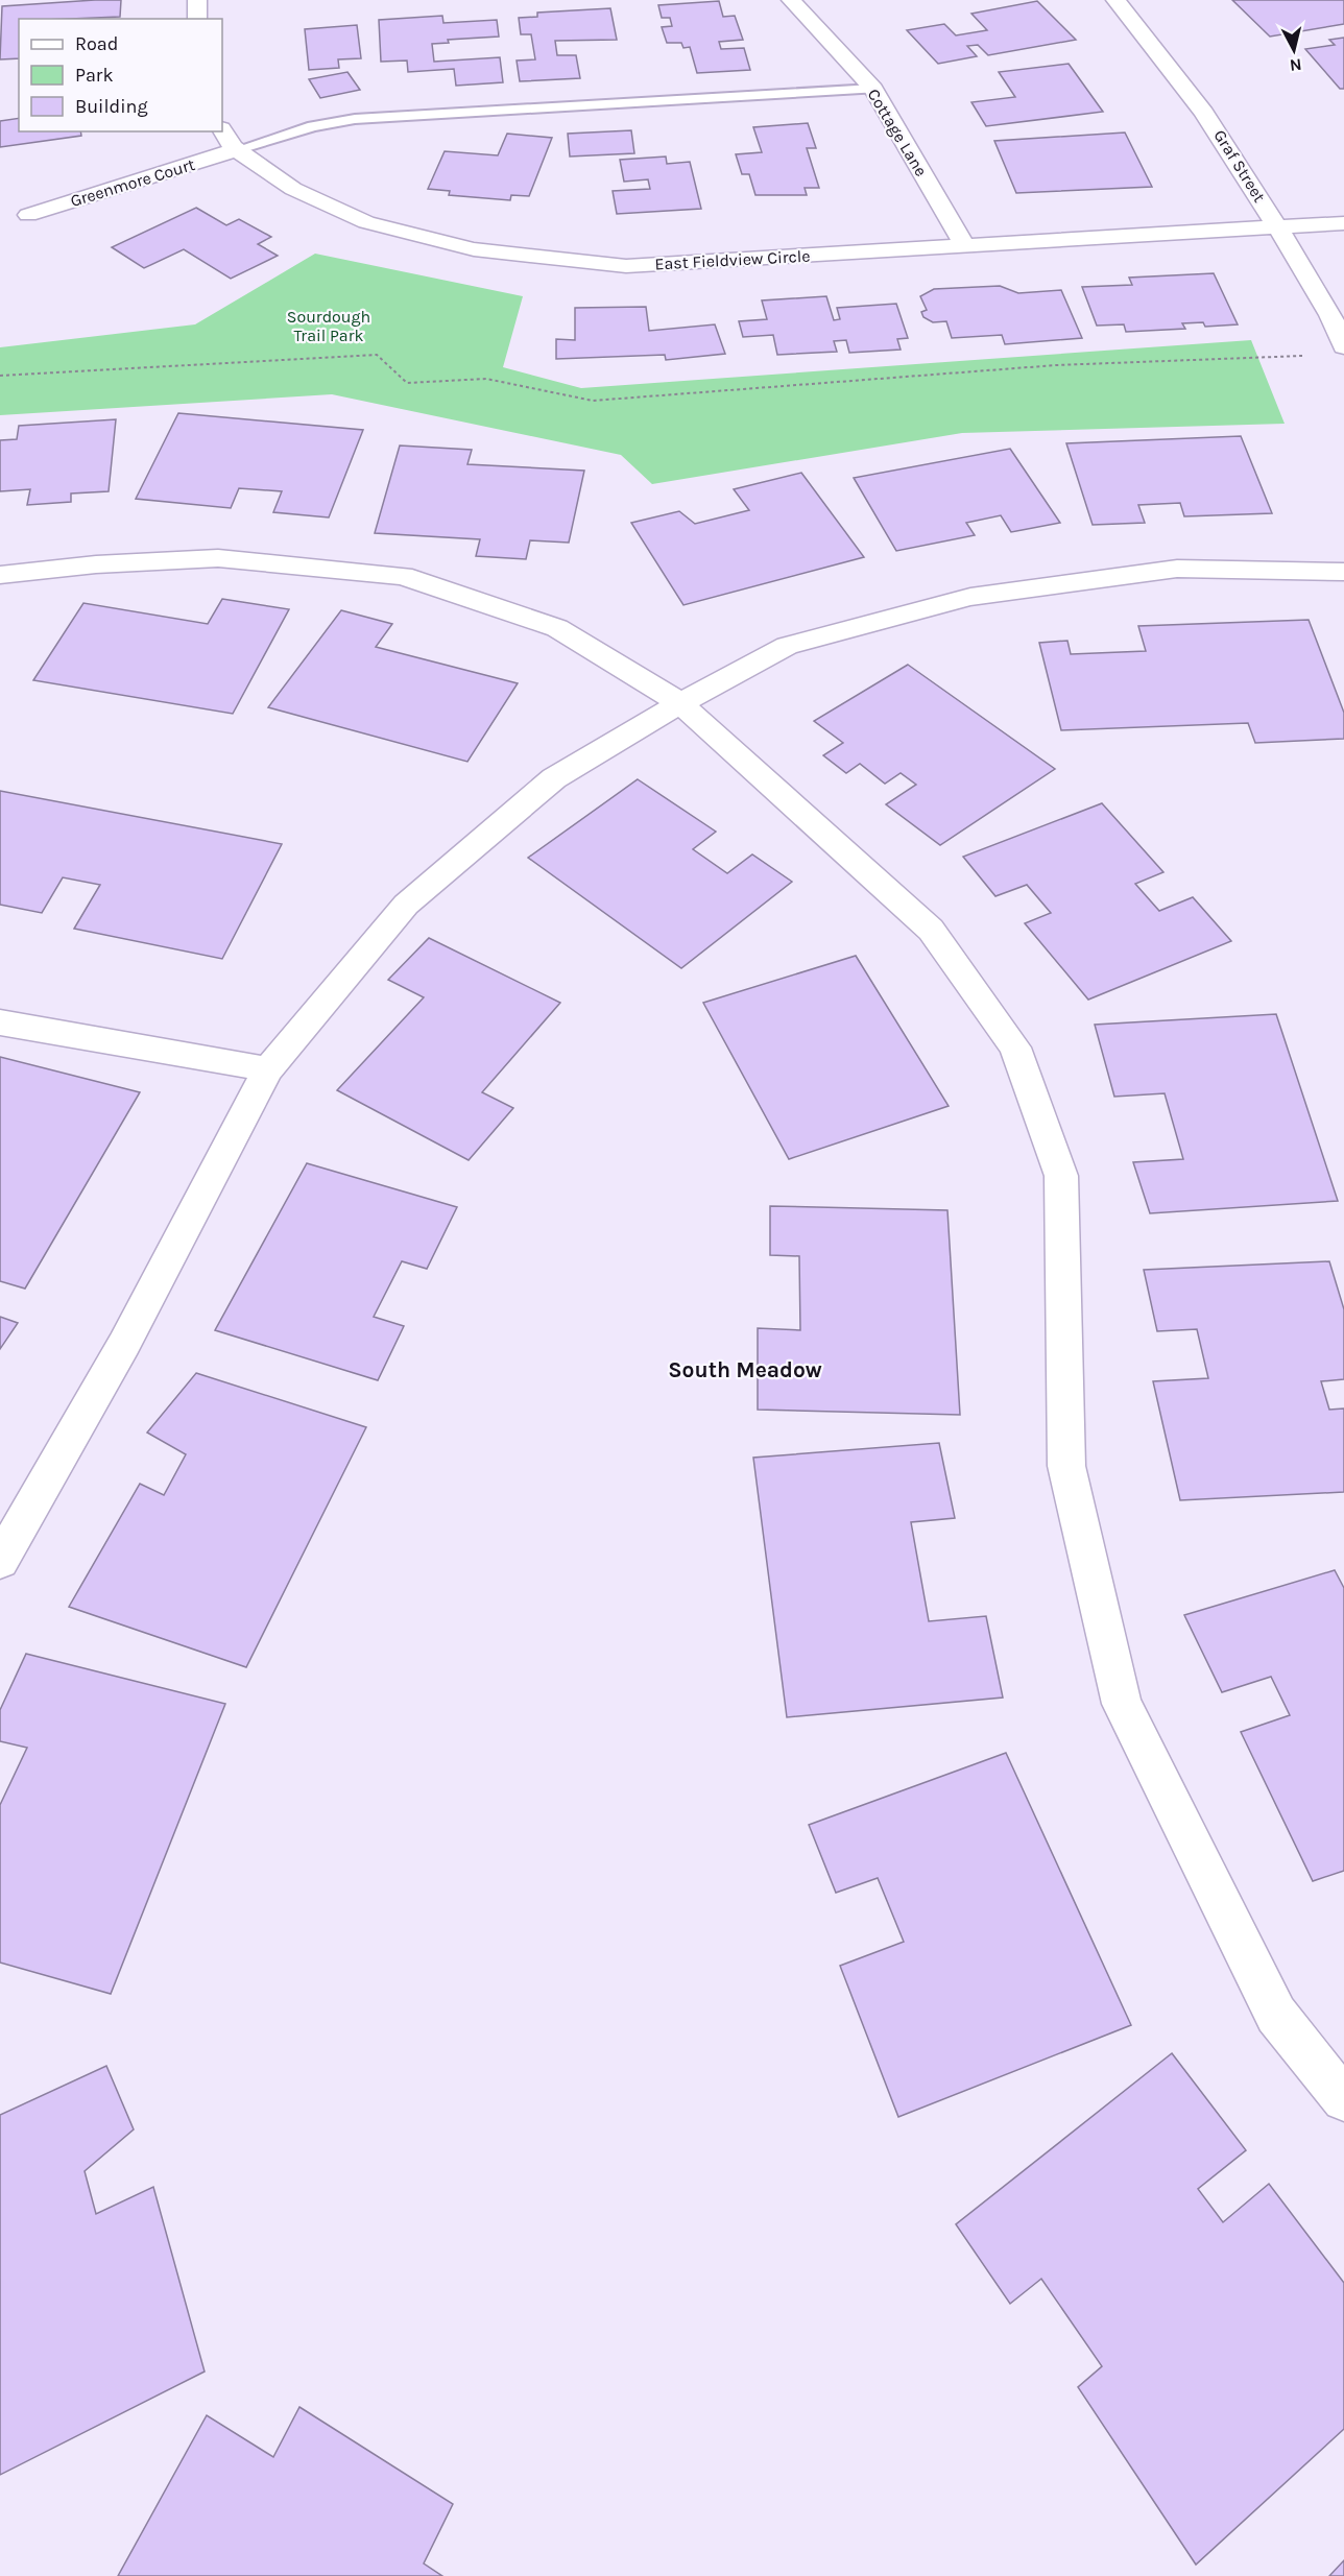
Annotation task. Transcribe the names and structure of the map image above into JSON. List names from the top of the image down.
{
  "streets": {
    "street": [
      "Cottage Lane",
      "Graf Street",
      "Greenmore Court",
      "East Fieldview Circle"
    ]
  },
  "crossings": [
    ["Cottage Lane", "East Fieldview Circle"],
    ["Graf Street", "East Fieldview Circle"],
    ["Greenmore Court", "East Fieldview Circle"]
  ],
  "districts": ["South Meadow"],
  "parks": ["Sourdough Trail Park"],
  "legend": ["Road", "Park", "Building"],
  "north": "bottom"
}
